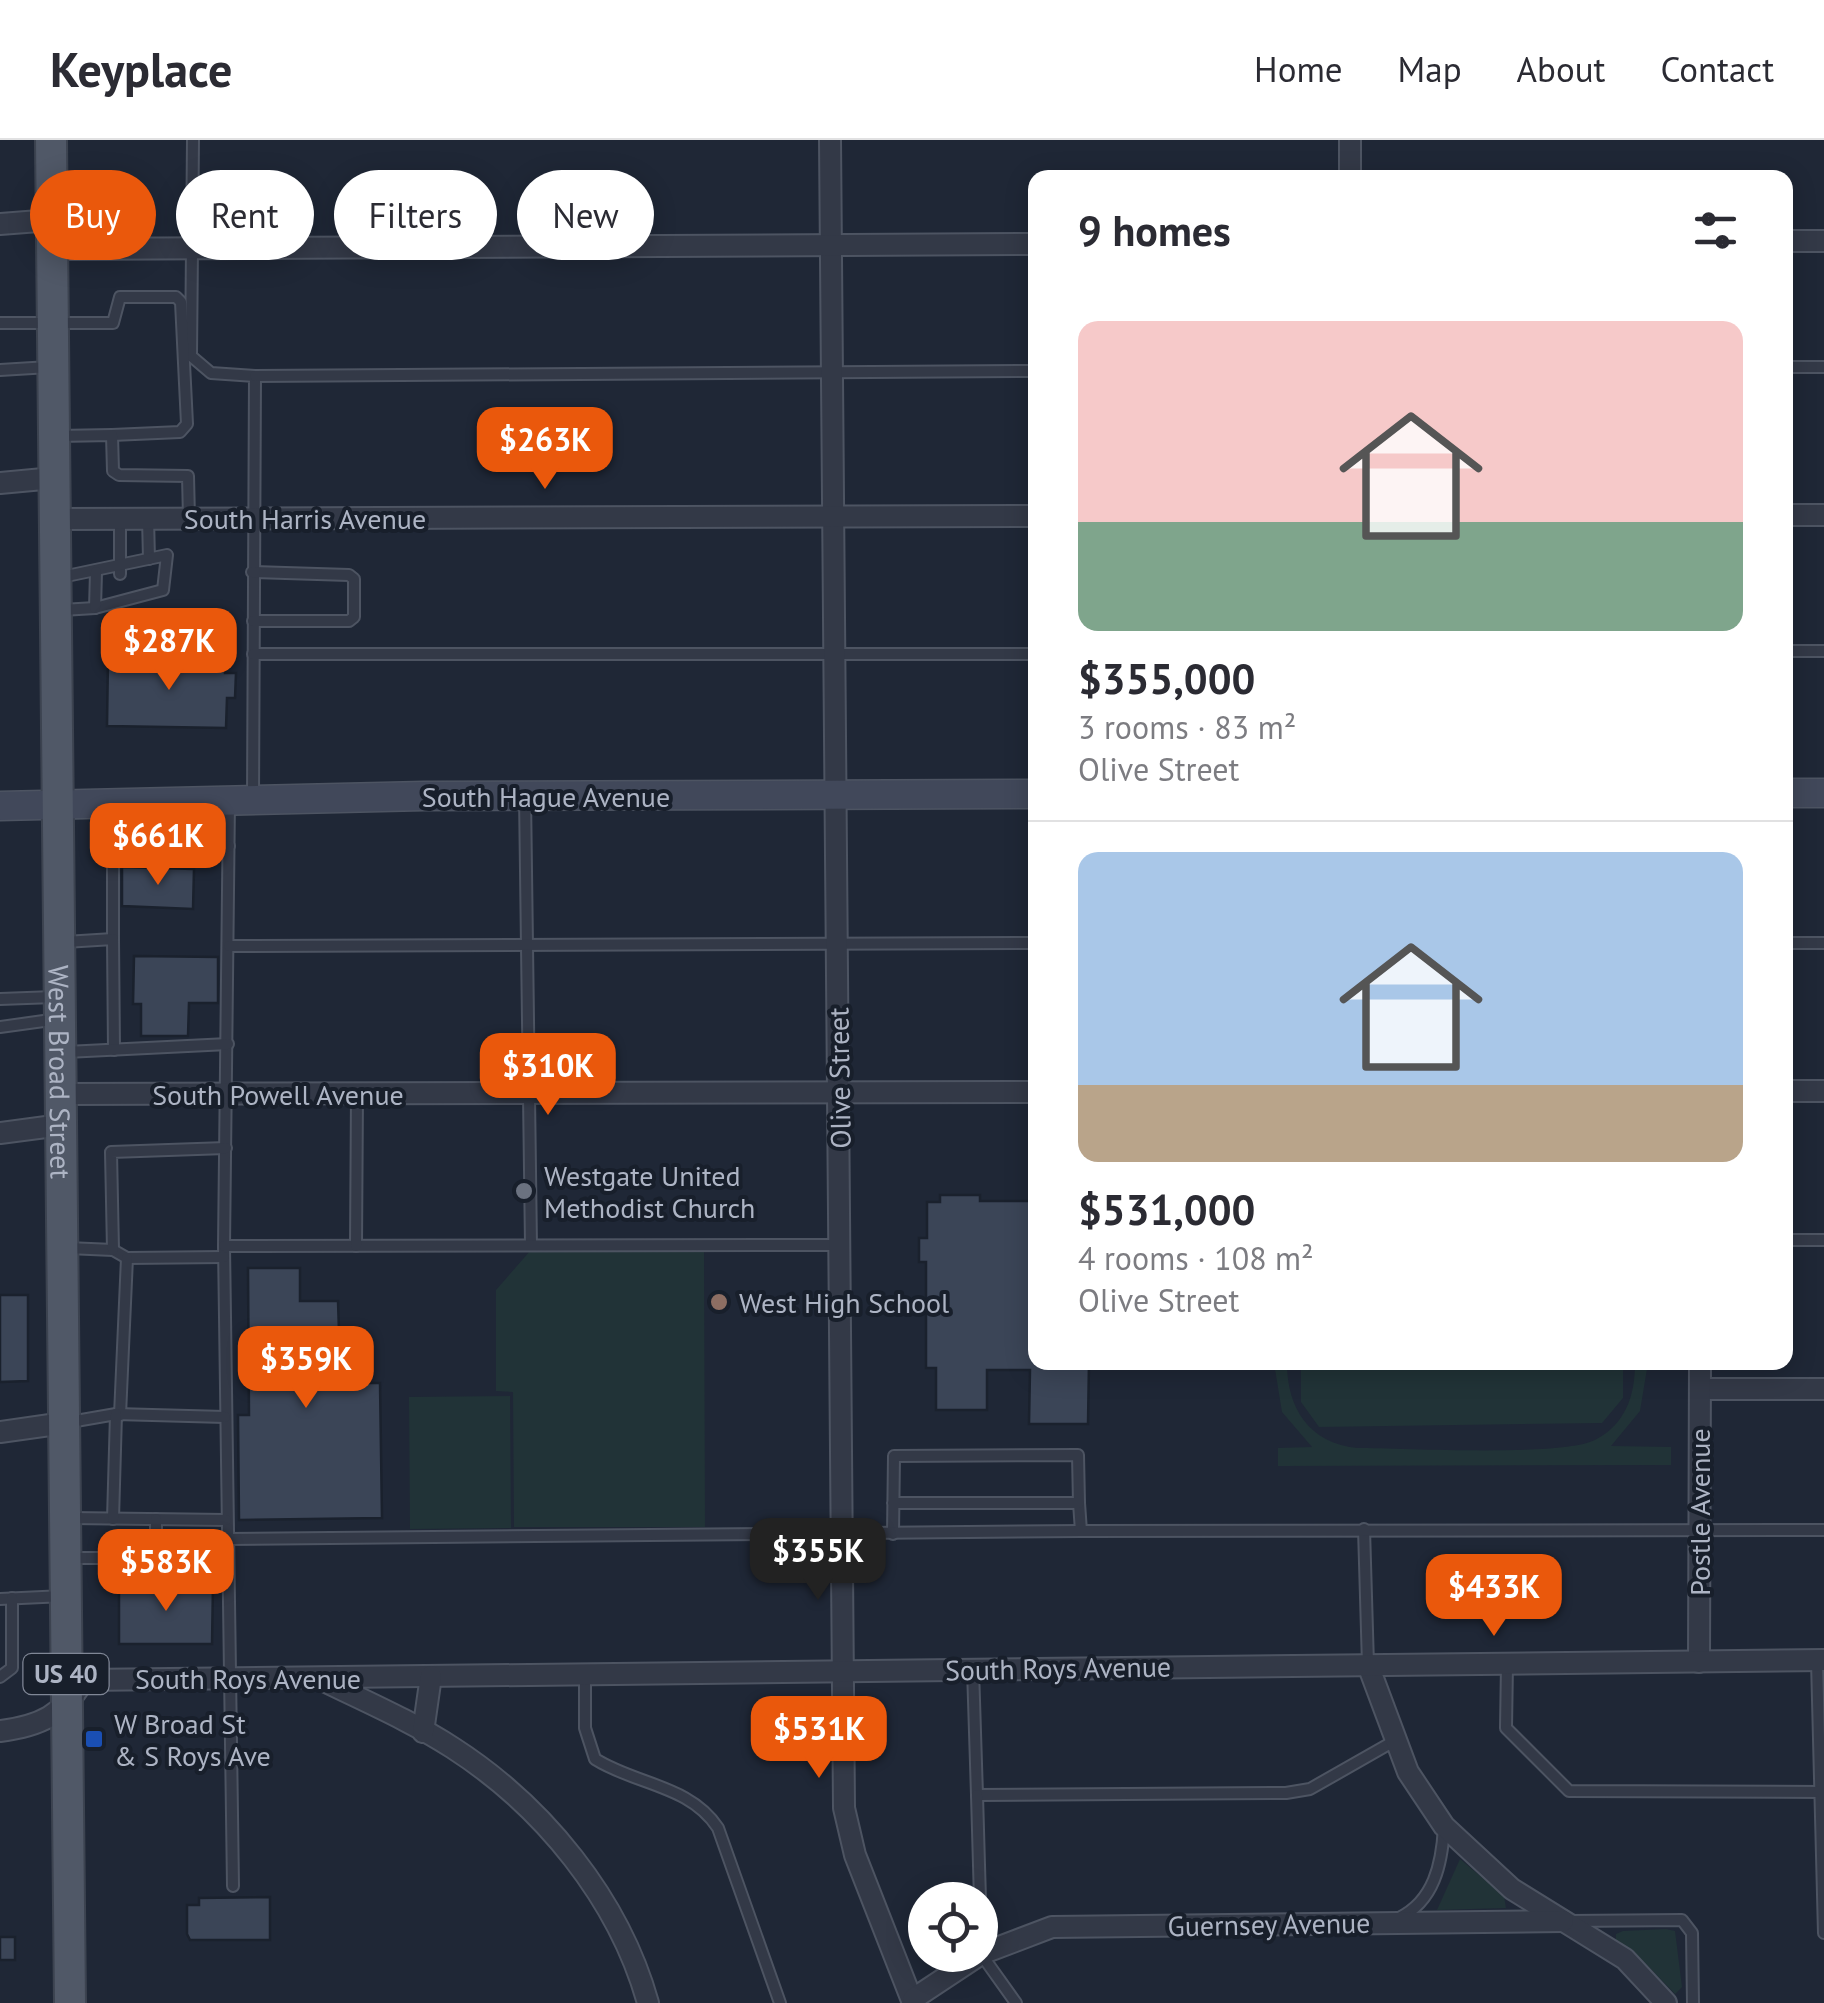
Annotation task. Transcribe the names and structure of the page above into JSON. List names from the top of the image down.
{
  "streets": {
    "main road": ["South Hague Avenue", "West Broad Street", "US 40"],
    "street": [
      "South Harris Avenue",
      "Olive Street",
      "South Powell Avenue",
      "Postle Avenue",
      "South Roys Avenue",
      "Guernsey Avenue"
    ]
  },
  "crossings": [
    ["South Harris Avenue", "West Broad Street"],
    ["South Harris Avenue", "Olive Street"],
    ["South Hague Avenue", "West Broad Street"],
    ["South Hague Avenue", "Olive Street"],
    ["West Broad Street", "South Powell Avenue"],
    ["West Broad Street", "South Roys Avenue"],
    ["Olive Street", "South Powell Avenue"],
    ["Olive Street", "South Roys Avenue"],
    ["Olive Street", "Guernsey Avenue"],
    ["Postle Avenue", "South Roys Avenue"]
  ],
  "places": {
    "other": ["Westgate United Methodist Church", "West High School"],
    "transit": ["W Broad St & S Roys Ave"]
  },
  "page": {
    "header": "Keyplace",
    "nav": [
      "Home",
      "Map",
      "About",
      "Contact"
    ],
    "chip": [
      "Buy",
      "Rent",
      "Filters",
      "New"
    ],
    "heading": "9 homes",
    "list": [
      {
        "name": "$355,000",
        "note": "3 rooms · 83 m² · Olive Street"
      },
      {
        "name": "$531,000",
        "note": "4 rooms · 108 m² · Olive Street"
      }
    ],
    "price": [
      "$263K",
      "$287K",
      "$661K",
      "$310K",
      "$359K",
      "$355K",
      "$583K",
      "$433K",
      "$531K"
    ]
  }
}
